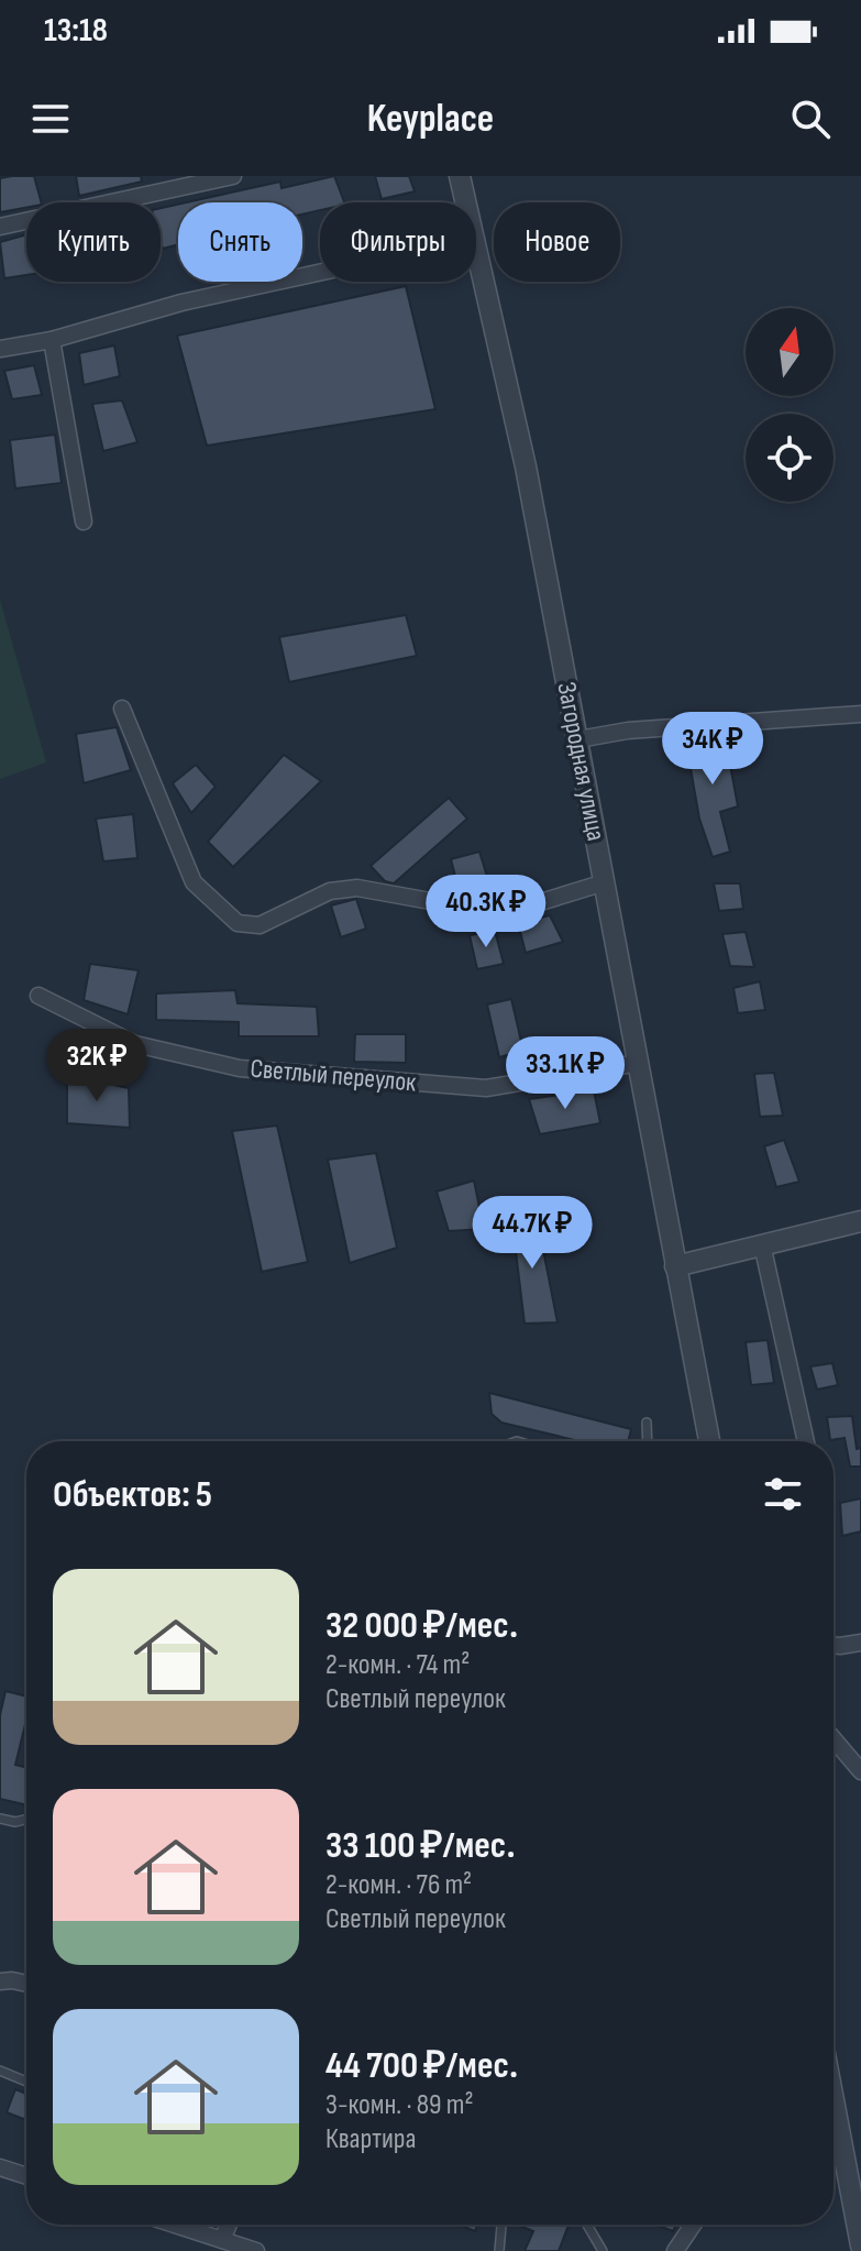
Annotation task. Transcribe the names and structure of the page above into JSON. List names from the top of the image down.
{
  "streets": {
    "street": ["Загородная улица", "Светлый переулок"]
  },
  "crossings": [
    ["Загородная улица", "Светлый переулок"]
  ],
  "north": "top",
  "page": {
    "status": "13:18",
    "header": "Keyplace",
    "chip": [
      "Купить",
      "Снять",
      "Фильтры",
      "Новое"
    ],
    "price": [
      "34K ₽",
      "40.3K ₽",
      "32K ₽",
      "33.1K ₽",
      "44.7K ₽"
    ],
    "heading": "Объектов: 5",
    "list": [
      {
        "name": "32 000 ₽/мес.",
        "note": "2-комн. · 74 m² · Светлый переулок"
      },
      {
        "name": "33 100 ₽/мес.",
        "note": "2-комн. · 76 m² · Светлый переулок"
      },
      {
        "name": "44 700 ₽/мес.",
        "note": "3-комн. · 89 m² · Квартира"
      }
    ]
  }
}
